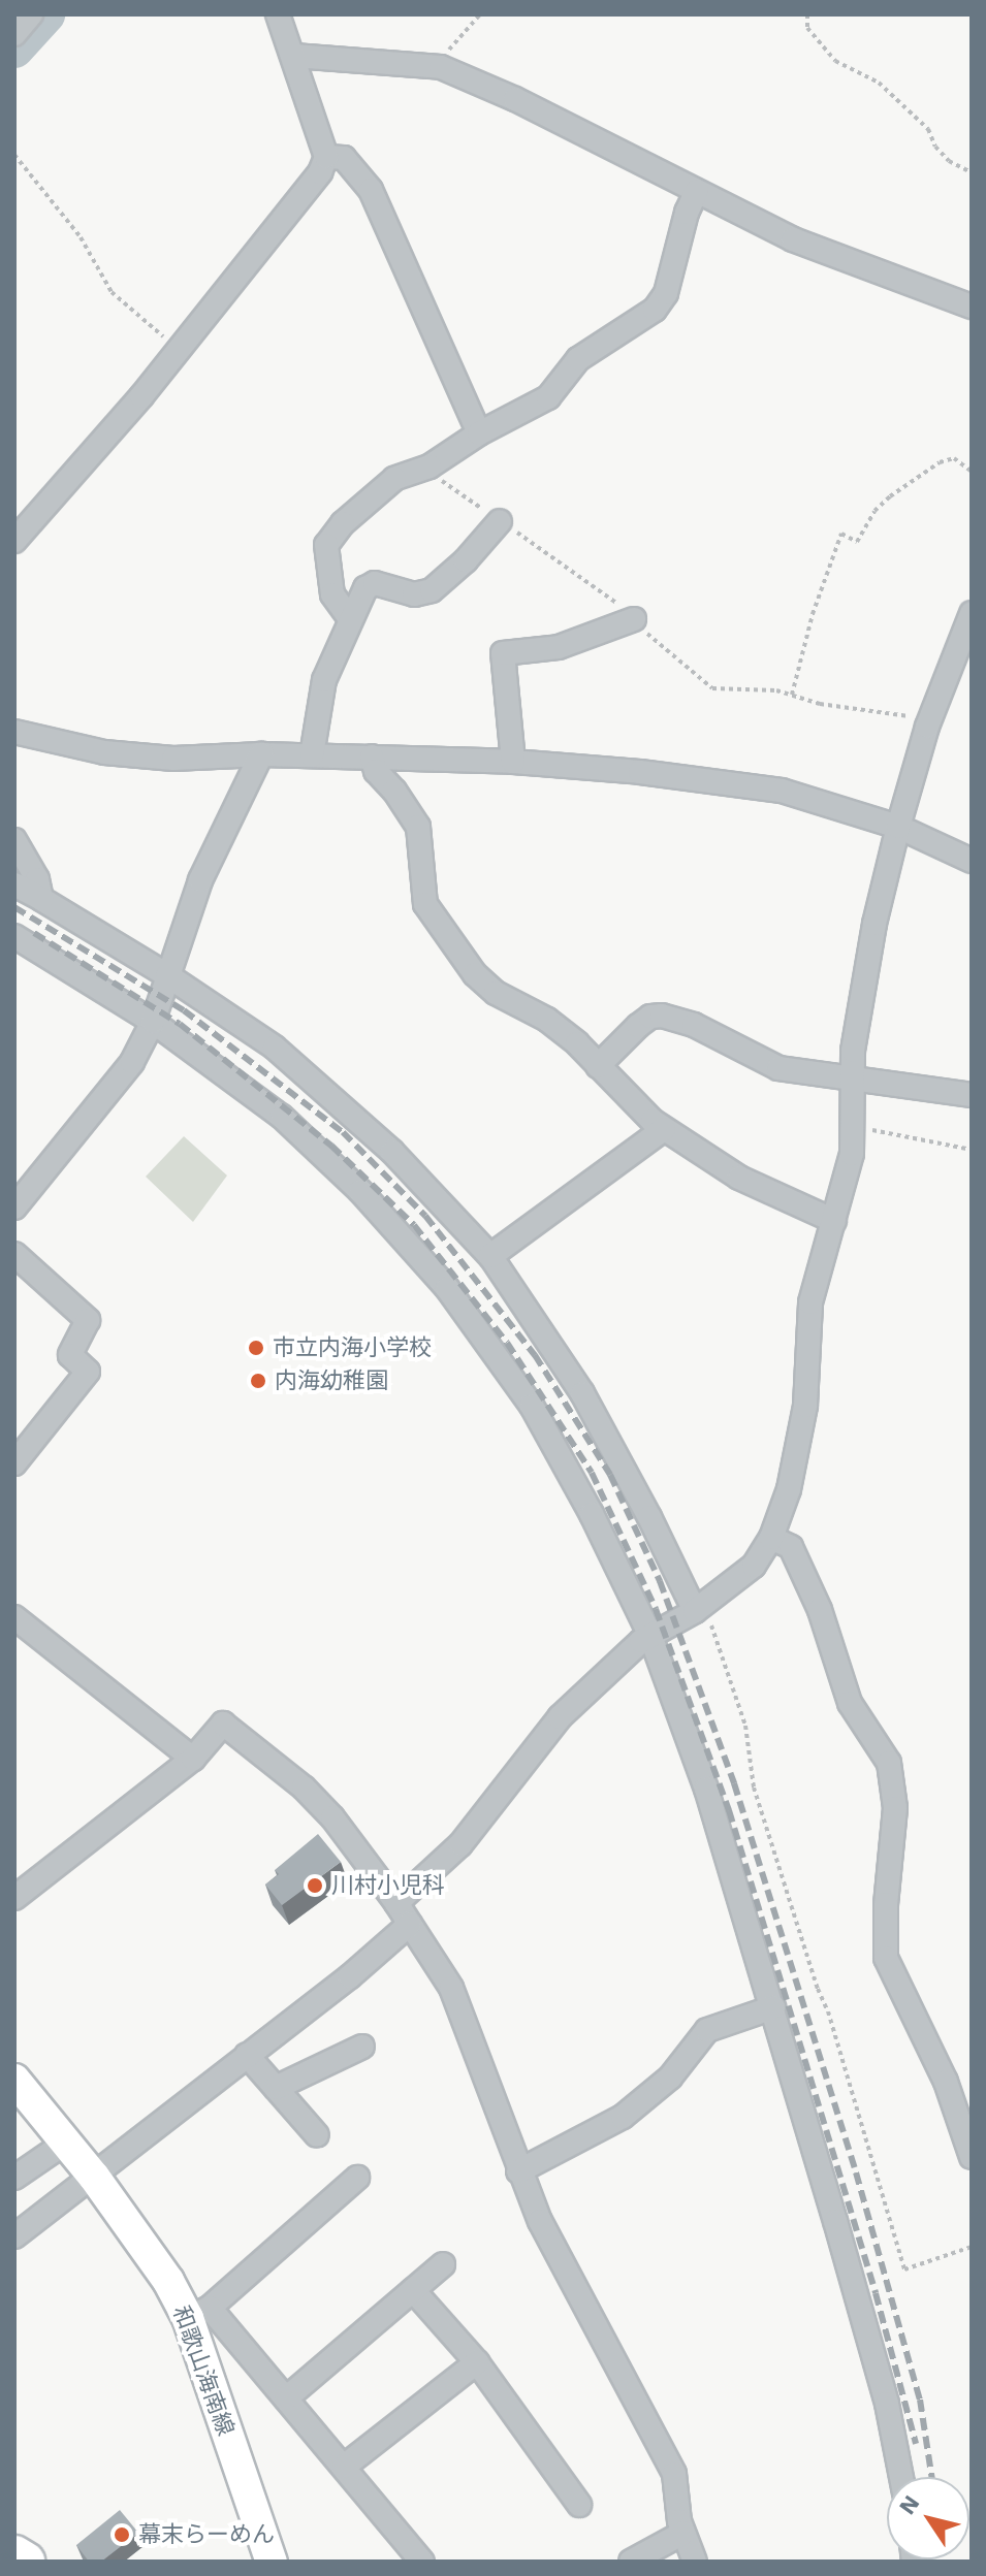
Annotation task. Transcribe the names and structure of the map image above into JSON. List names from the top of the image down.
{
  "streets": {
    "main road": ["和歌山海南線"]
  },
  "places": [
    "市立内海小学校",
    "内海幼稚園",
    "川村小児科",
    "幕末らーめん"
  ],
  "north": "top left"
}
